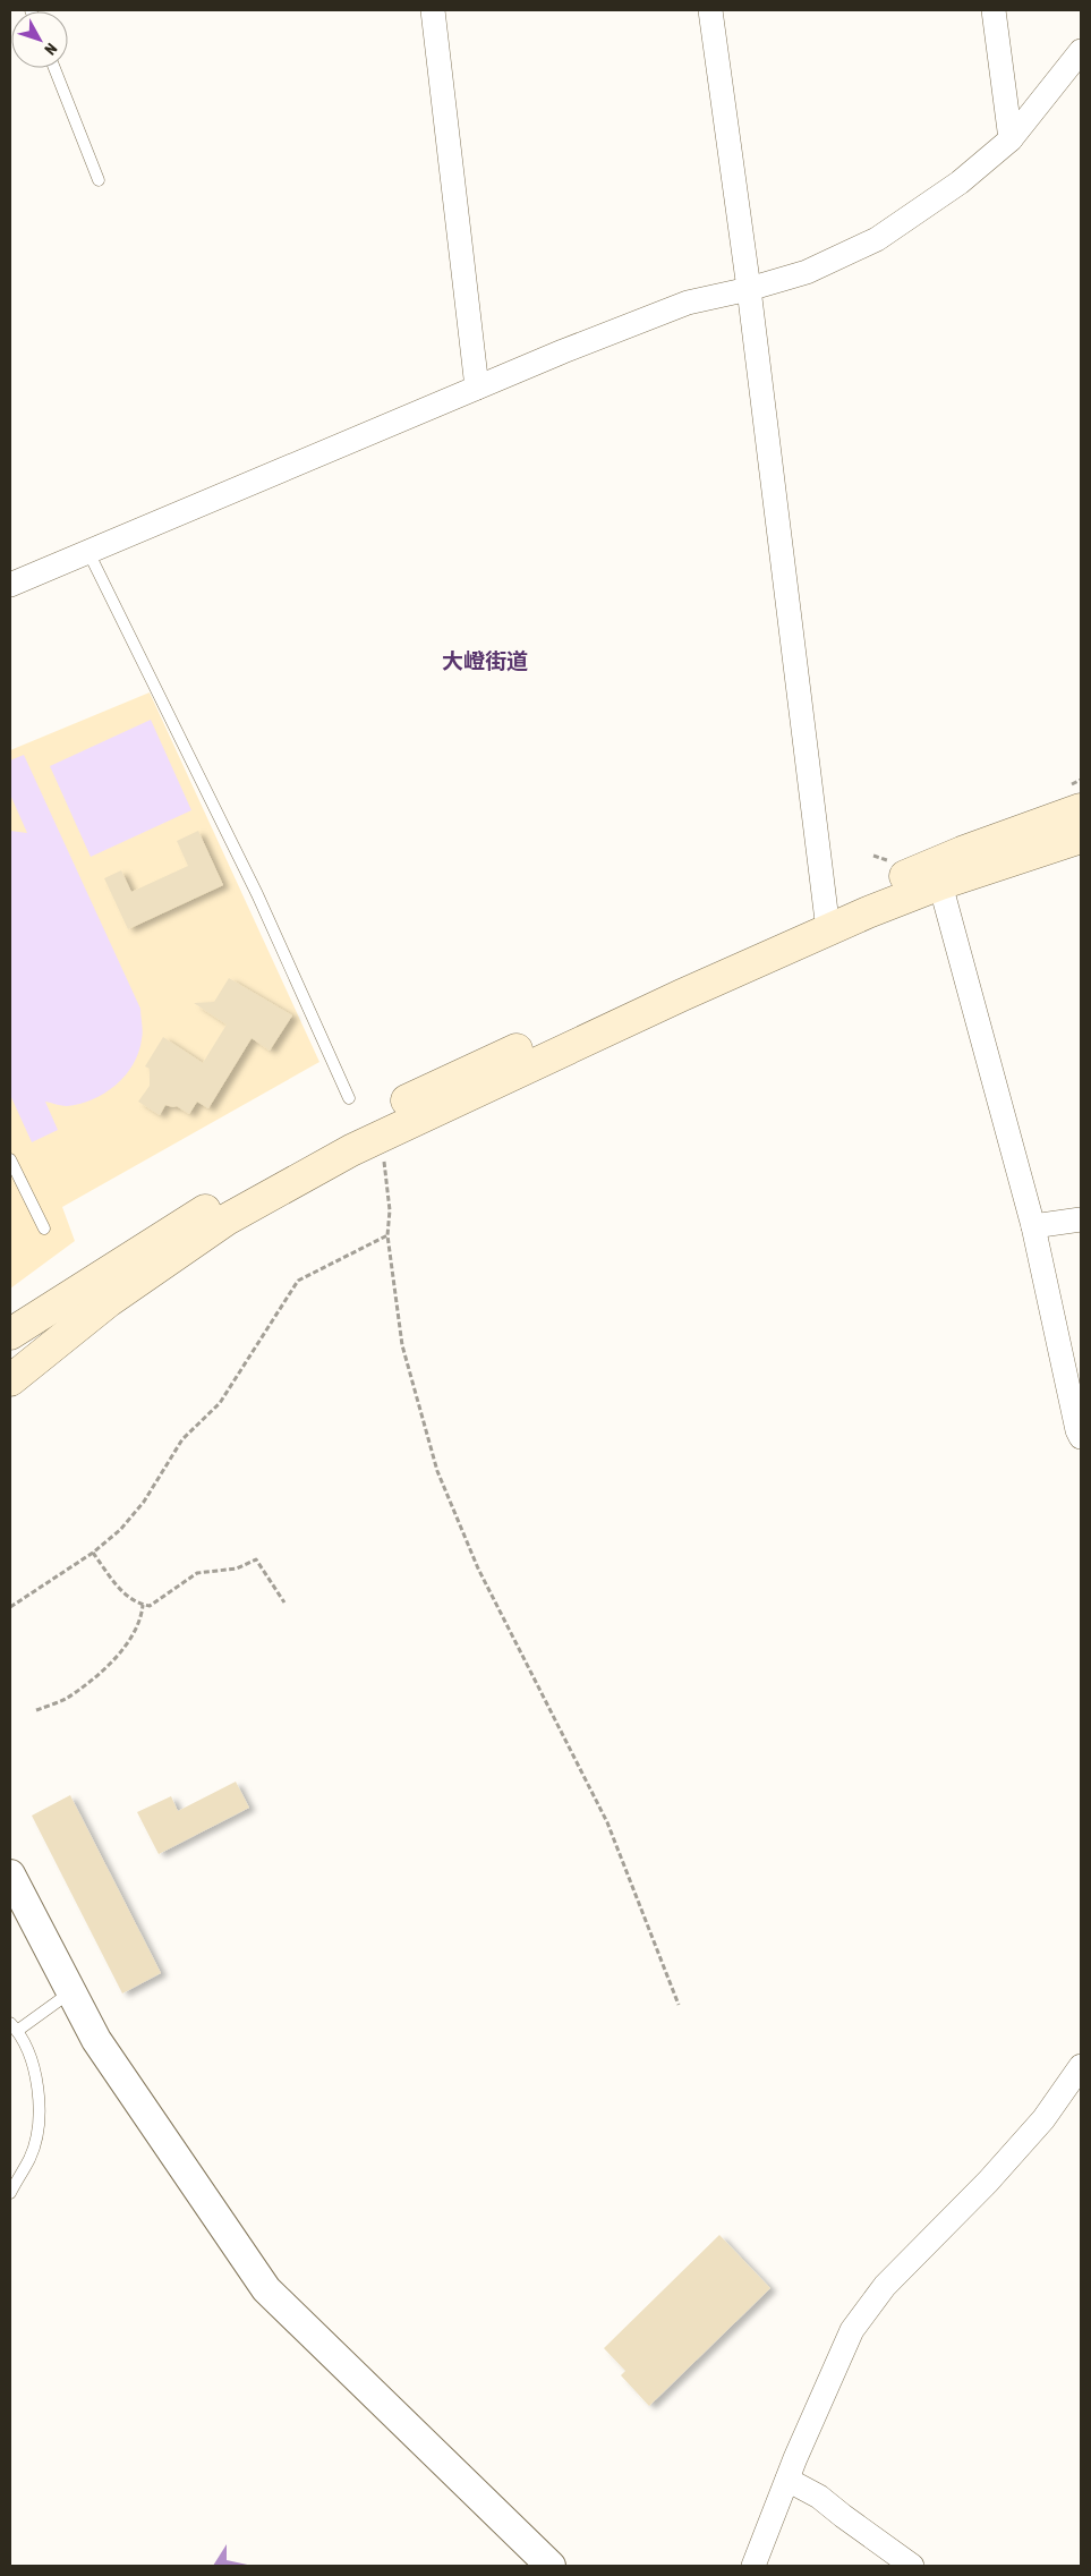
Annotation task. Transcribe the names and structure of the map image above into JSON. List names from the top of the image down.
{
  "districts": ["大嶝街道"],
  "north": "bottom right"
}
